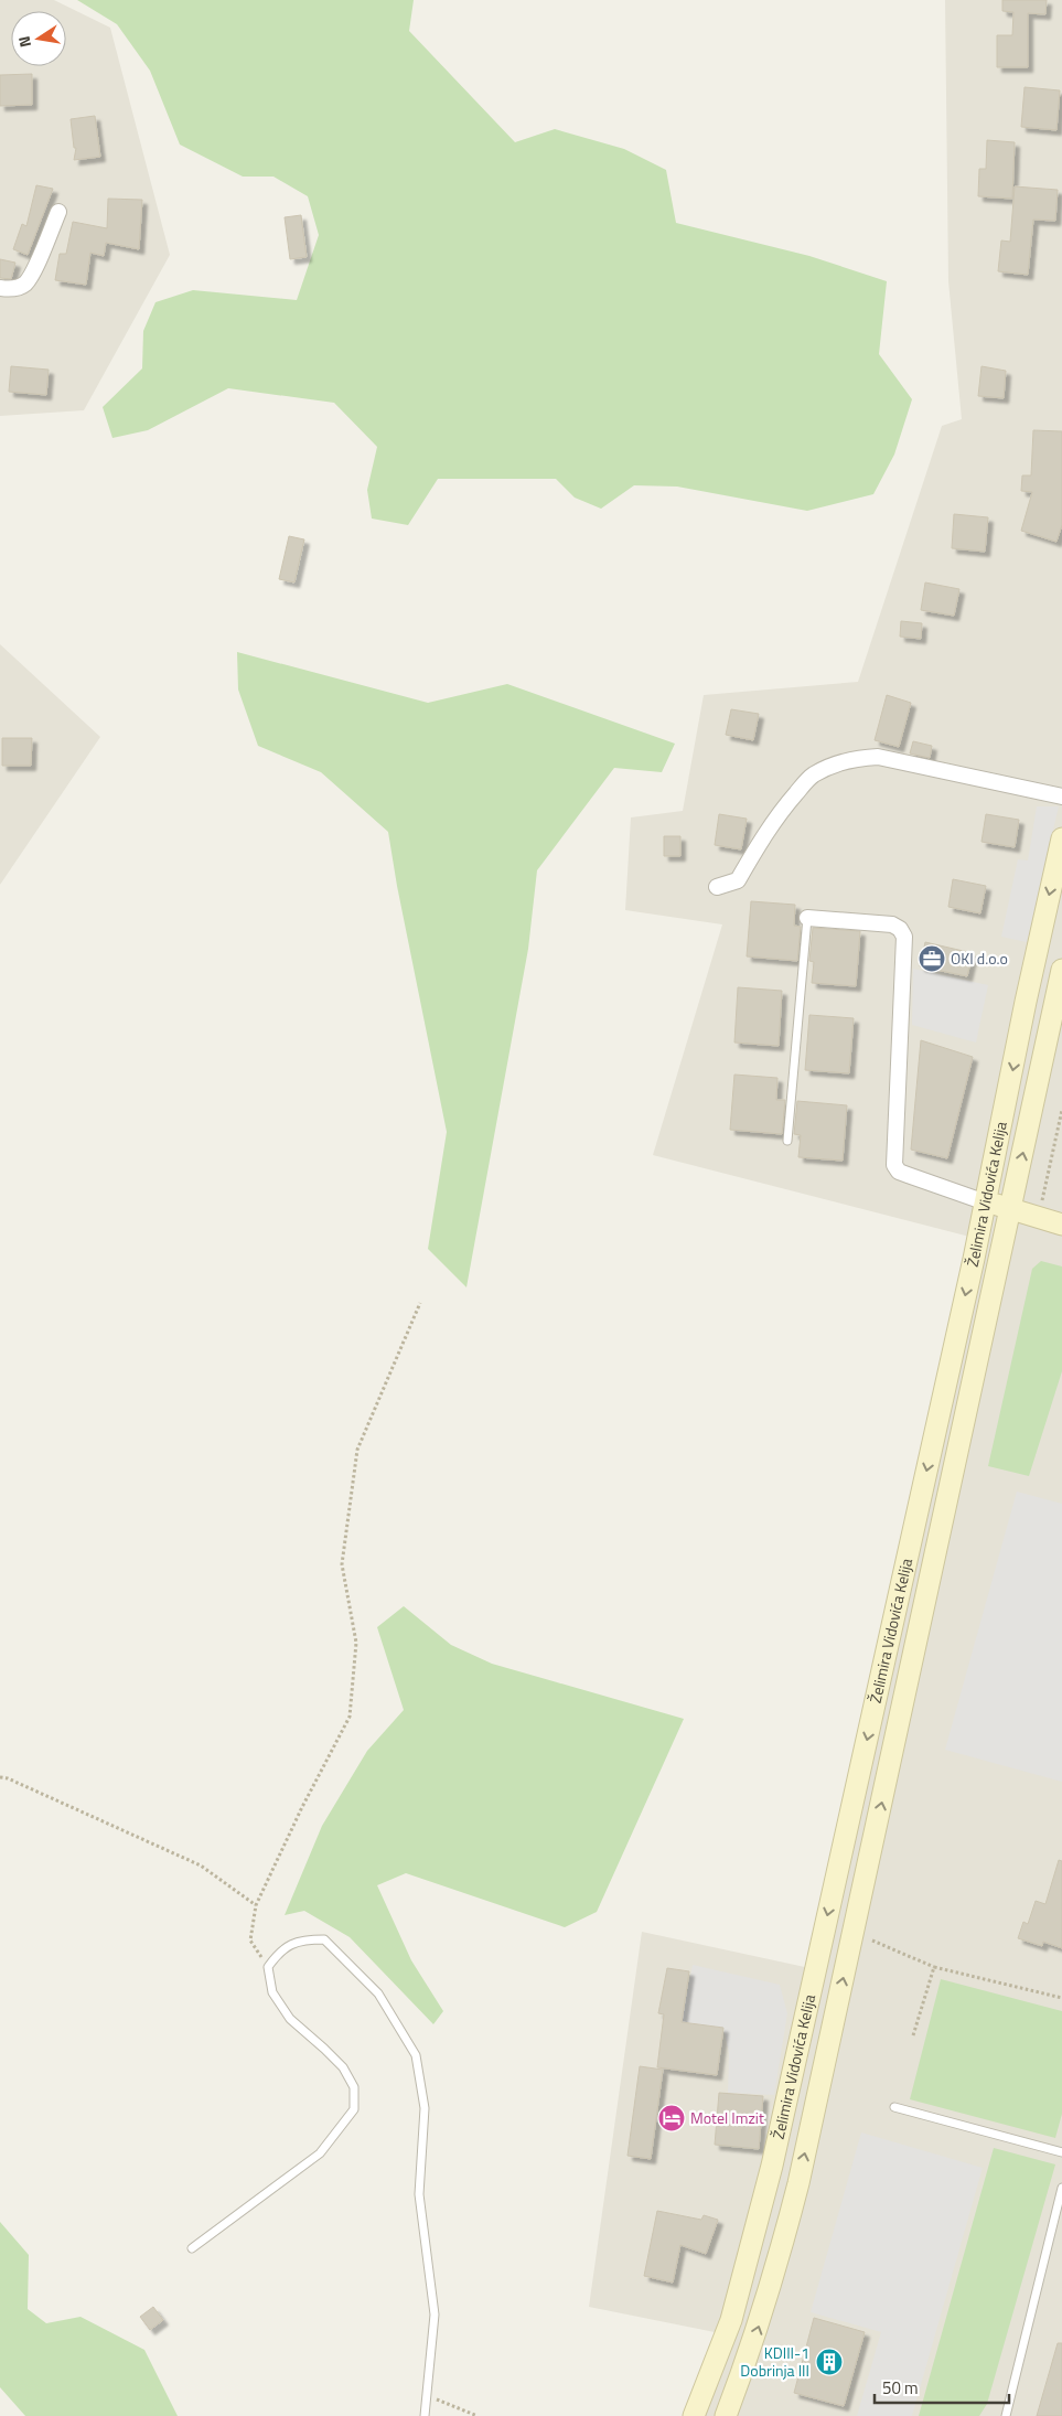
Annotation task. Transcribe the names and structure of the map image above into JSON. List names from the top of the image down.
{
  "streets": {
    "main road": ["Želimira Vidovića Kelija"]
  },
  "places": {
    "office": ["OKI d.o.o"],
    "hotel": ["Motel Imzit"],
    "building": ["KDIII-1 Dobrinja III"]
  },
  "scale_bar": "50 m",
  "north": "left"
}
